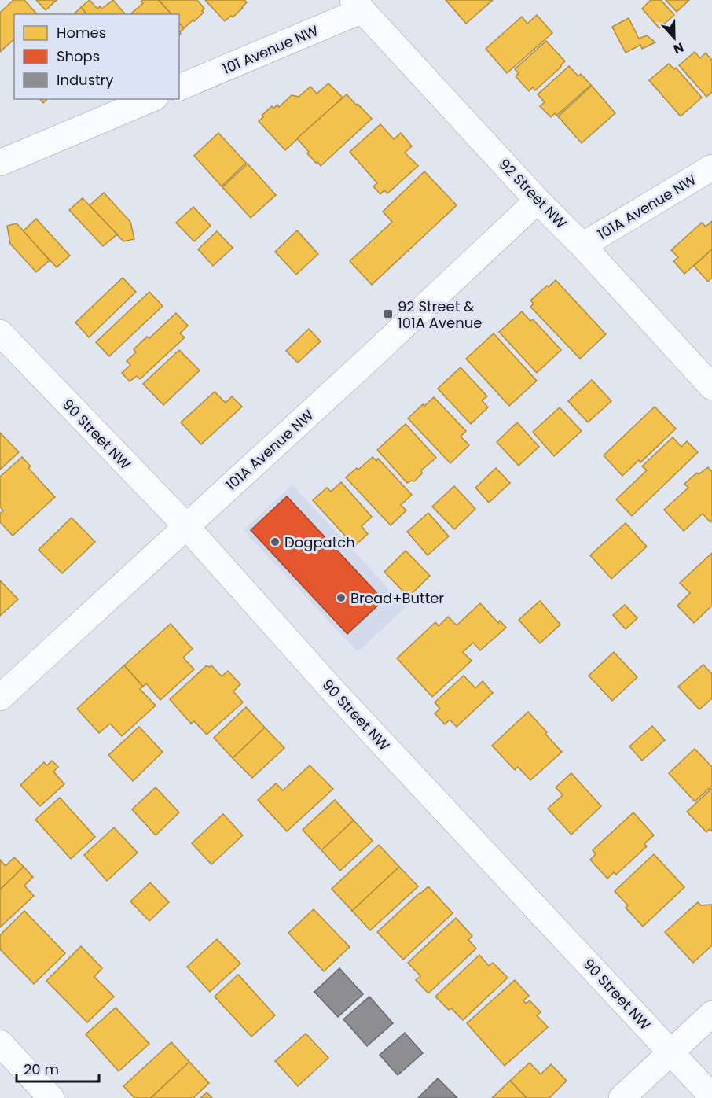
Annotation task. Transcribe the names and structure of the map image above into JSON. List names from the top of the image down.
{
  "streets": {
    "street": [
      "101 Avenue NW",
      "92 Street NW",
      "101A Avenue NW",
      "90 Street NW"
    ]
  },
  "crossings": [
    ["101 Avenue NW", "92 Street NW"],
    ["92 Street NW", "101A Avenue NW"],
    ["101A Avenue NW", "90 Street NW"]
  ],
  "places": {
    "transit": ["92 Street & 101A Avenue"],
    "other": ["Dogpatch", "Bread+Butter"]
  },
  "legend": ["Homes", "Shops", "Industry"],
  "scale_bar": "20 m",
  "north": "bottom"
}
